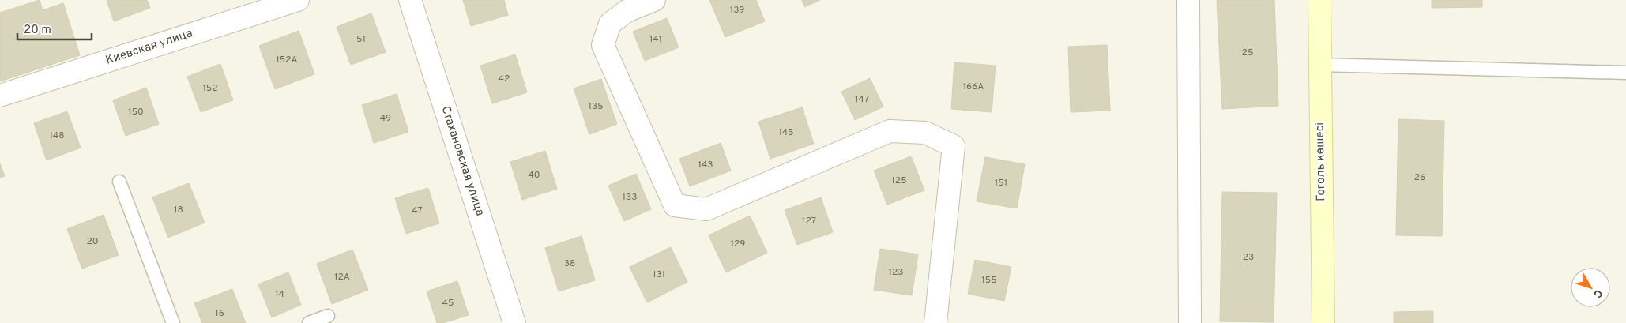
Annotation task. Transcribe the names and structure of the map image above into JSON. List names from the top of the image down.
{
  "streets": {
    "main road": ["Гоголь көшесі"],
    "street": ["Киевская улица", "Стахановская улица"]
  },
  "house_numbers": [
    "139",
    "51",
    "141",
    "25",
    "152А",
    "42",
    "166А",
    "152",
    "147",
    "135",
    "150",
    "49",
    "145",
    "148",
    "143",
    "40",
    "26",
    "125",
    "151",
    "133",
    "18",
    "47",
    "127",
    "20",
    "129",
    "23",
    "38",
    "123",
    "131",
    "12А",
    "155",
    "14",
    "45",
    "16"
  ],
  "scale_bar": "20 m",
  "north": "bottom right"
}
